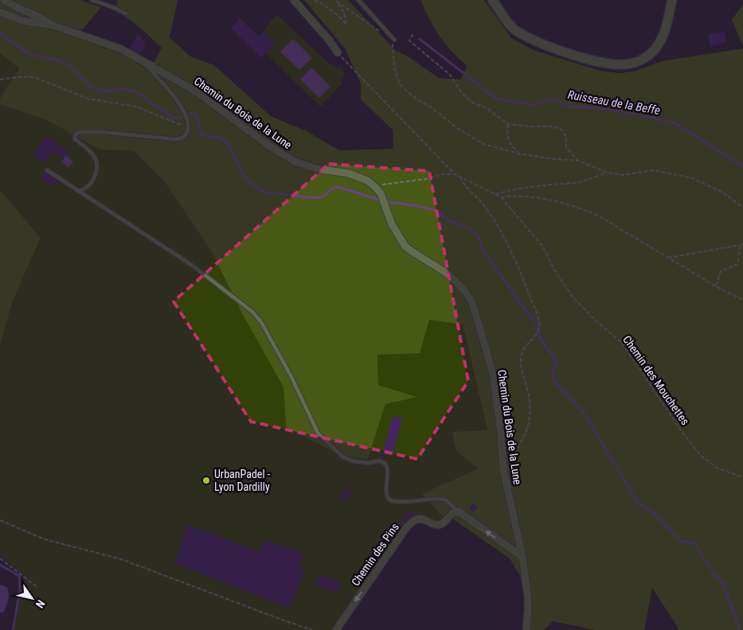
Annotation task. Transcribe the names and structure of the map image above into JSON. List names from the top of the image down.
{
  "streets": {
    "street": ["Chemin du Bois de la Lune", "Chemin des Pins"],
    "path": ["Chemin des Mouchettes"]
  },
  "crossings": [
    ["Chemin du Bois de la Lune", "Chemin des Mouchettes"]
  ],
  "one_way": ["Chemin des Pins"],
  "water": ["Ruisseau de la Beffe"],
  "places": ["UrbanPadel - Lyon Dardilly"],
  "north": "bottom right"
}
